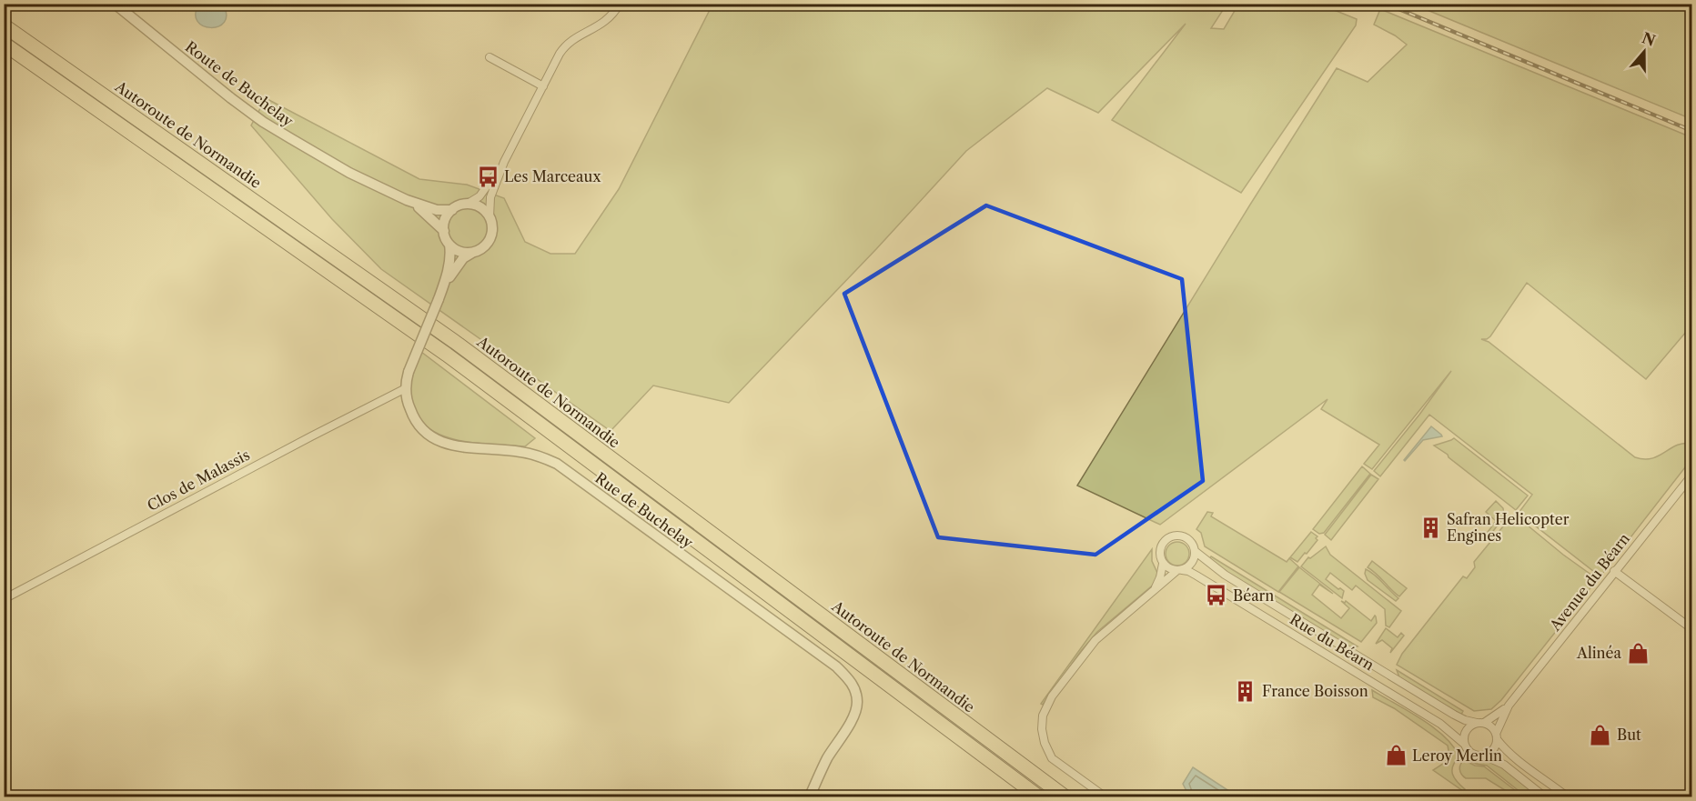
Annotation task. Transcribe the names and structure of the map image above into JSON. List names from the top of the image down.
{
  "streets": {
    "highway": ["Autoroute de Normandie"],
    "street": [
      "Route de Buchelay",
      "Clos de Malassis",
      "Rue de Buchelay",
      "Avenue du Béarn",
      "Rue du Béarn"
    ]
  },
  "crossings": [
    ["Route de Buchelay", "Rue de Buchelay"],
    ["Clos de Malassis", "Rue de Buchelay"],
    ["Avenue du Béarn", "Rue du Béarn"]
  ],
  "places": {
    "bus stop": ["Les Marceaux", "Béarn"],
    "building": ["Safran Helicopter Engines", "France Boisson"],
    "shop": ["Alinéa", "But", "Leroy Merlin"]
  },
  "north": "top"
}
